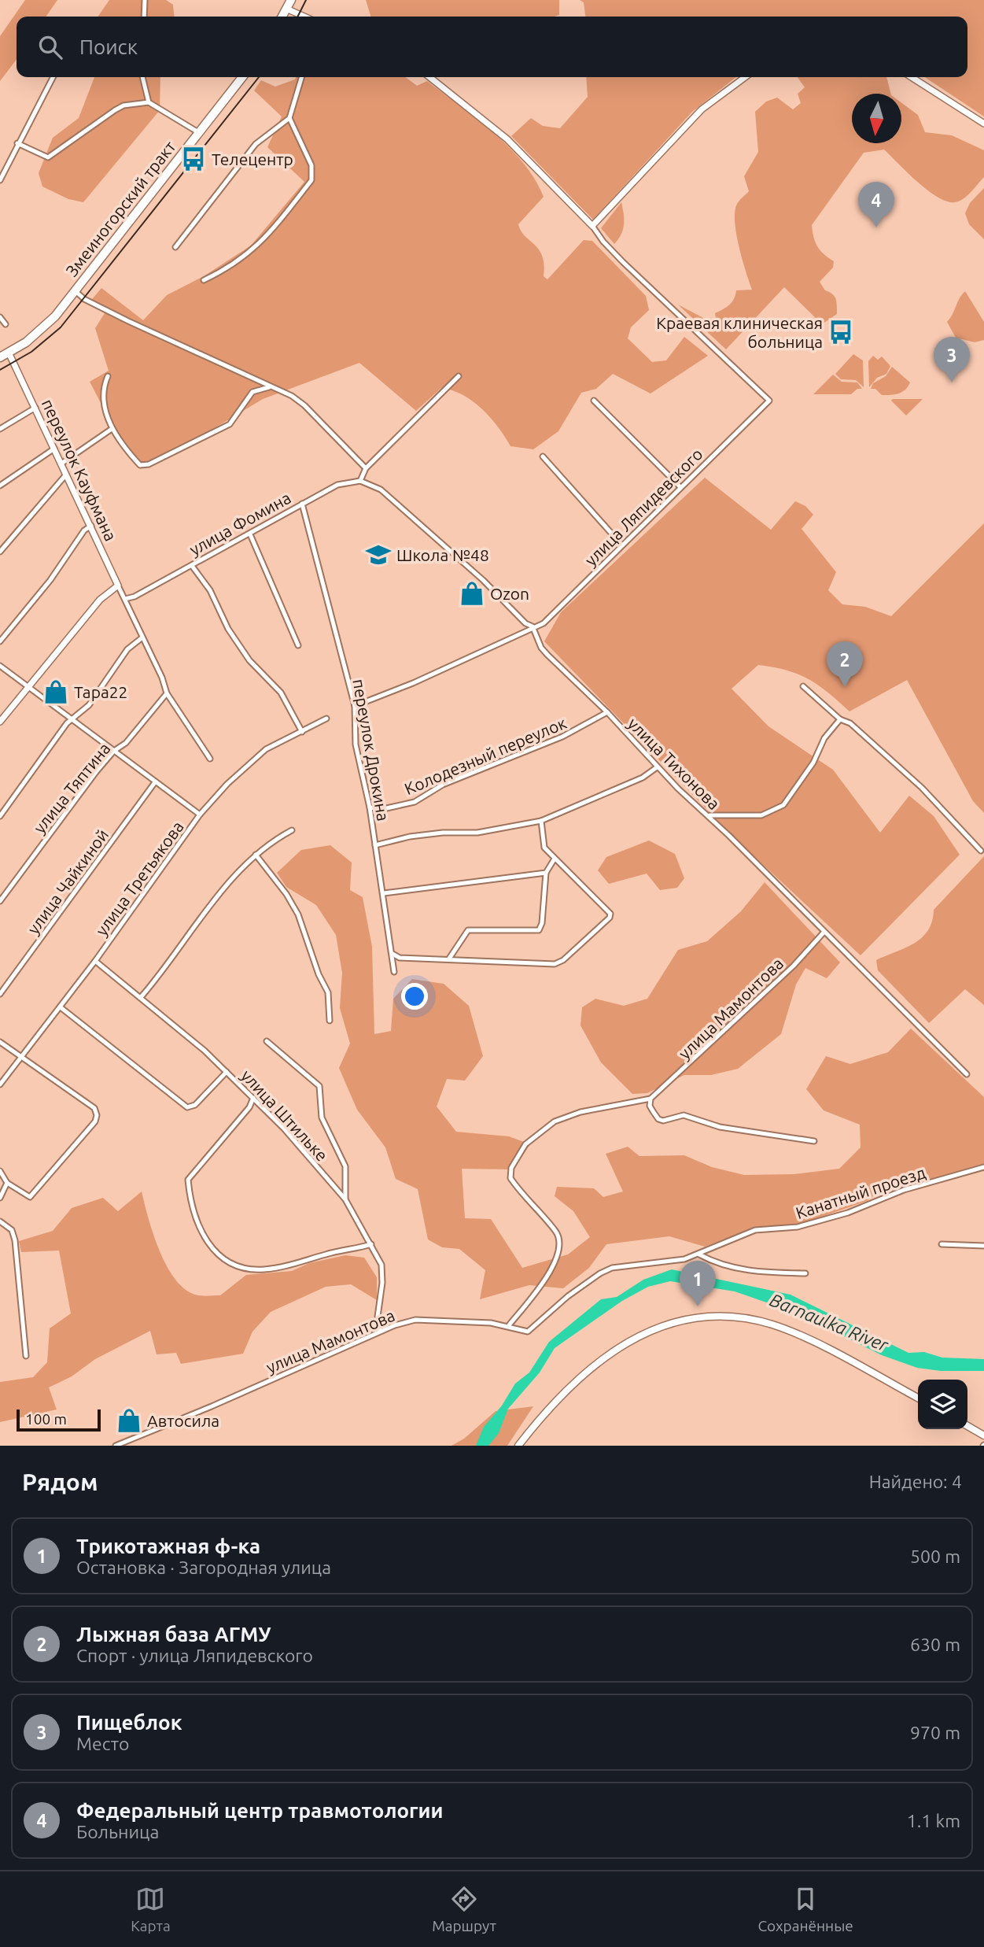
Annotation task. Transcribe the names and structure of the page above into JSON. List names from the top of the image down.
{
  "streets": {
    "highway": ["Змеиногорский тракт"],
    "street": [
      "переулок Кауфмана",
      "улица Ляпидевского",
      "улица Фомина",
      "переулок Дрокина",
      "Колодезный переулок",
      "улица Тихонова",
      "улица Тяптина",
      "улица Третьякова",
      "улица Чайкиной",
      "улица Мамонтова",
      "улица Штильке",
      "Канатный проезд"
    ]
  },
  "crossings": [
    ["Змеиногорский тракт", "переулок Кауфмана"],
    ["переулок Кауфмана", "улица Фомина"],
    ["переулок Кауфмана", "улица Тяптина"],
    ["улица Ляпидевского", "улица Тихонова"],
    ["улица Фомина", "переулок Дрокина"],
    ["улица Фомина", "улица Тихонова"],
    ["переулок Дрокина", "Колодезный переулок"],
    ["Колодезный переулок", "улица Тихонова"],
    ["улица Тихонова", "улица Мамонтова"],
    ["улица Третьякова", "улица Штильке"],
    ["улица Мамонтова", "улица Штильке"],
    ["улица Мамонтова", "Канатный проезд"]
  ],
  "water": ["Barnaulka River"],
  "places": {
    "bus stop": ["Телецентр", "Краевая клиническая больница"],
    "school or university": ["Школа №48"],
    "shop": ["Ozon", "Тара22", "Автосила"]
  },
  "scale_bar": "100 m",
  "north": "bottom",
  "page": {
    "search": "Поиск",
    "pins": [
      "4",
      "3",
      "2",
      "1"
    ],
    "scale": "100 m",
    "heading": ["Рядом", "Найдено: 4"],
    "list": [
      {
        "mark": "1",
        "name": "Трикотажная ф-ка",
        "note": "Остановка · Загородная улица",
        "value": "500 m"
      },
      {
        "mark": "2",
        "name": "Лыжная база АГМУ",
        "note": "Спорт · улица Ляпидевского",
        "value": "630 m"
      },
      {
        "mark": "3",
        "name": "Пищеблок",
        "note": "Место",
        "value": "970 m"
      },
      {
        "mark": "4",
        "name": "Федеральный центр травмотологии",
        "note": "Больница",
        "value": "1.1 km"
      }
    ],
    "nav": ["Карта", "Маршрут", "Сохранённые"]
  }
}
